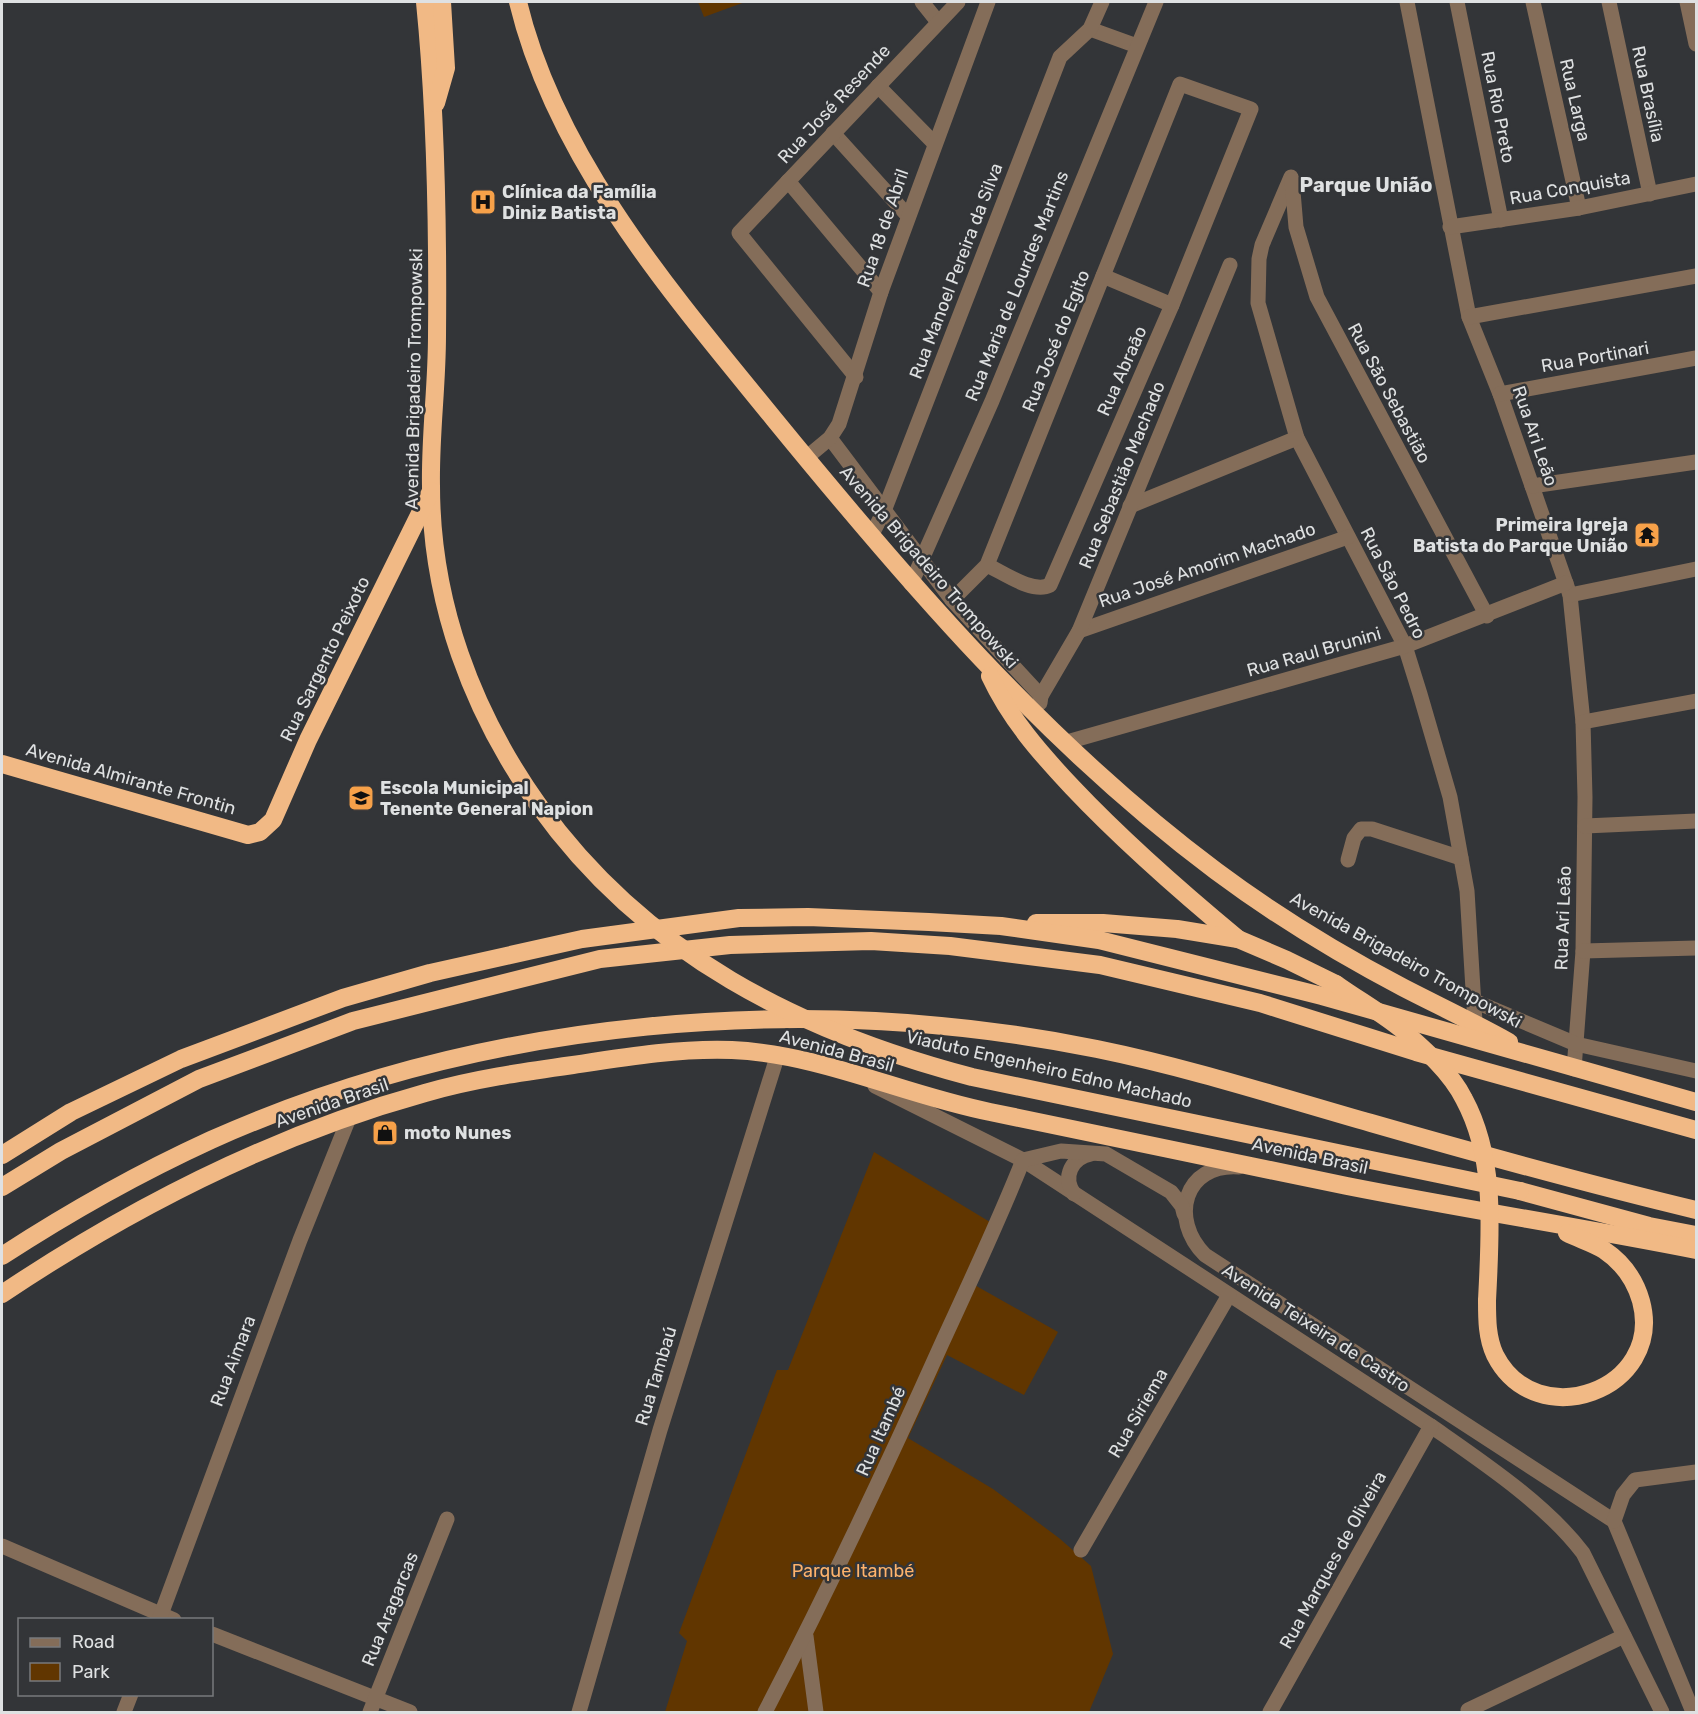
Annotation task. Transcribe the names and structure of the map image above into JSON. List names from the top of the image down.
{
  "streets": {
    "highway": [
      "Avenida Brigadeiro Trompowski",
      "Rua Sargento Peixoto",
      "Avenida Almirante Frontin",
      "Avenida Brasil",
      "Viaduto Engenheiro Edno Machado"
    ],
    "street": [
      "Rua Brasília",
      "Rua Larga",
      "Rua José Resende",
      "Rua Rio Preto",
      "Rua Conquista",
      "Rua 18 de Abril",
      "Rua Manoel Pereira da Silva",
      "Rua Maria de Lourdes Martins",
      "Rua José do Egito",
      "Rua Portinari",
      "Rua Abraão",
      "Rua São Sebastião",
      "Rua Ari Leão",
      "Rua Sebastião Machado",
      "Rua José Amorim Machado",
      "Rua São Pedro",
      "Rua Raul Brunini",
      "Avenida Teixeira de Castro",
      "Rua Aimara",
      "Rua Tambaú",
      "Rua Siriema",
      "Rua Itambé",
      "Rua Marques de Oliveira",
      "Rua Aragarcas"
    ]
  },
  "crossings": [
    ["Rua Brasília", "Rua Conquista"],
    ["Rua Larga", "Rua Conquista"],
    ["Rua José Resende", "Rua 18 de Abril"],
    ["Rua Rio Preto", "Rua Conquista"],
    ["Rua Conquista", "Rua Ari Leão"],
    ["Rua 18 de Abril", "Avenida Brigadeiro Trompowski"],
    ["Rua Manoel Pereira da Silva", "Avenida Brigadeiro Trompowski"],
    ["Rua Maria de Lourdes Martins", "Avenida Brigadeiro Trompowski"],
    ["Rua José do Egito", "Rua Abraão"],
    ["Rua Portinari", "Rua Ari Leão"],
    ["Avenida Brigadeiro Trompowski", "Rua Ari Leão"],
    ["Avenida Brigadeiro Trompowski", "Rua Sebastião Machado"],
    ["Avenida Brigadeiro Trompowski", "Rua São Pedro"],
    ["Avenida Brigadeiro Trompowski", "Rua Raul Brunini"],
    ["Avenida Brigadeiro Trompowski", "Rua Sargento Peixoto"],
    ["Avenida Brigadeiro Trompowski", "Viaduto Engenheiro Edno Machado"],
    ["Rua São Sebastião", "Rua São Pedro"],
    ["Rua São Sebastião", "Rua Raul Brunini"],
    ["Rua Ari Leão", "Rua Raul Brunini"],
    ["Rua Sebastião Machado", "Rua José Amorim Machado"],
    ["Rua José Amorim Machado", "Rua São Pedro"],
    ["Rua São Pedro", "Rua Raul Brunini"],
    ["Rua Sargento Peixoto", "Avenida Almirante Frontin"],
    ["Avenida Brasil", "Avenida Teixeira de Castro"],
    ["Avenida Brasil", "Rua Aimara"],
    ["Avenida Brasil", "Rua Tambaú"],
    ["Avenida Teixeira de Castro", "Rua Siriema"],
    ["Avenida Teixeira de Castro", "Rua Itambé"],
    ["Avenida Teixeira de Castro", "Rua Marques de Oliveira"]
  ],
  "districts": ["Parque União"],
  "parks": ["Parque Itambé"],
  "places": {
    "hospital": ["Clínica da Família Diniz Batista"],
    "temple": ["Primeira Igreja Batista do Parque União"],
    "school or university": ["Escola Municipal Tenente General Napion"],
    "shop": ["moto Nunes"]
  },
  "legend": ["Road", "Park"]
}
